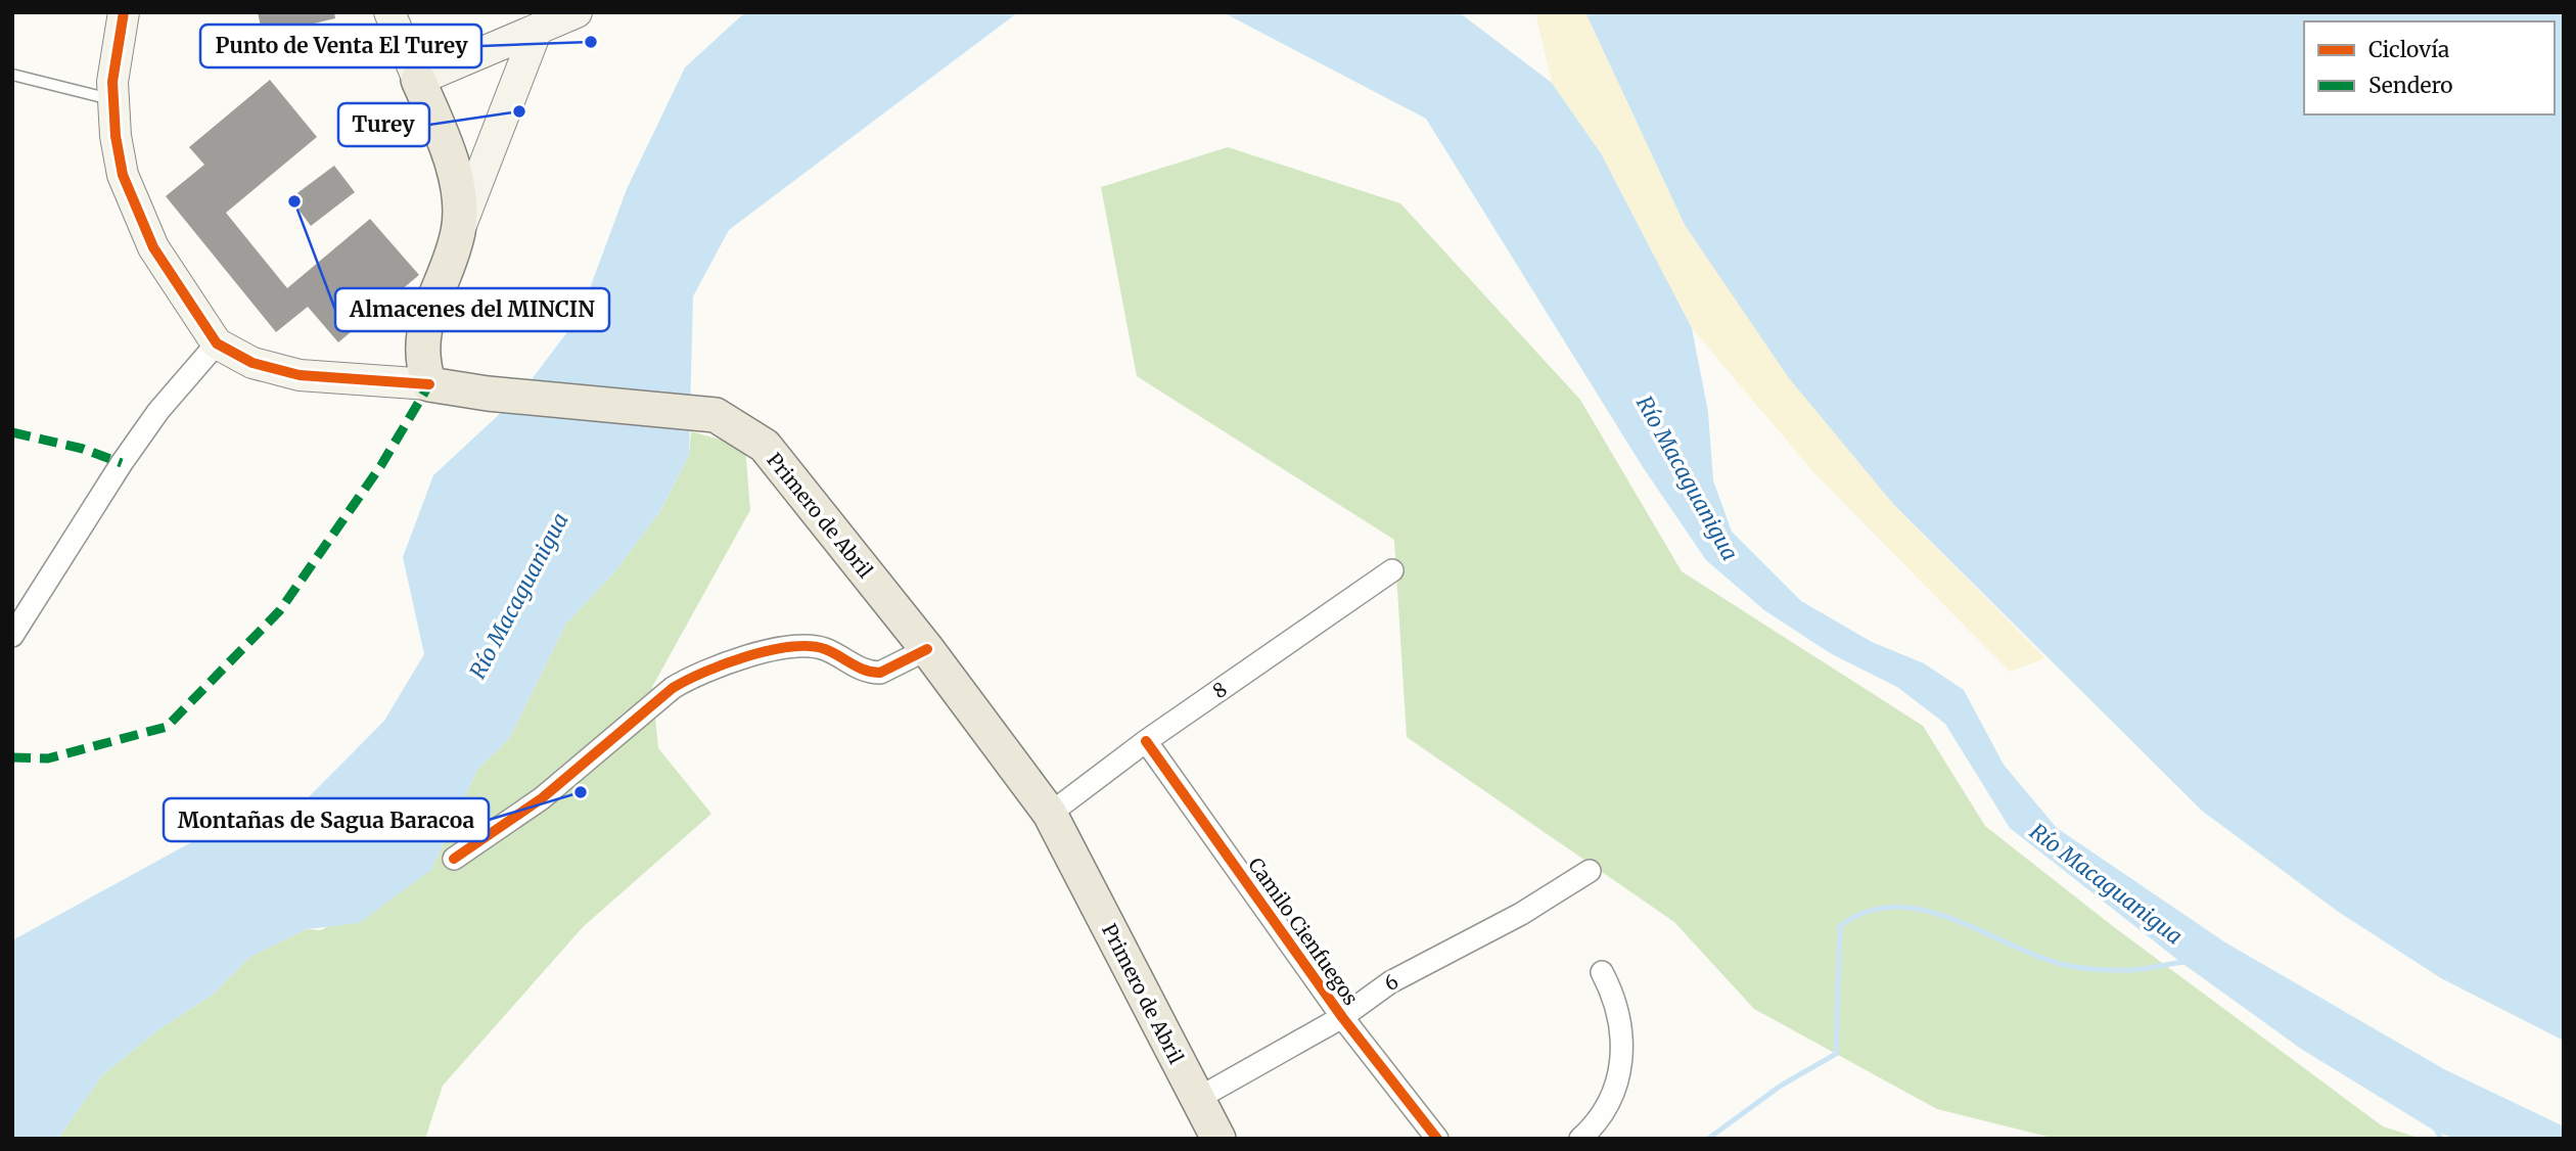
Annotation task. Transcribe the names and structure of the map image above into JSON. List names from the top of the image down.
{
  "streets": {
    "main road": ["Primero de Abril"],
    "street": ["8", "Camilo Cienfuegos", "6"]
  },
  "crossings": [
    ["Primero de Abril", "8"],
    ["Primero de Abril", "6"],
    ["8", "Camilo Cienfuegos"],
    ["Camilo Cienfuegos", "6"]
  ],
  "water": ["Río Macaguanigua"],
  "places": [
    "Punto de Venta El Turey",
    "Turey",
    "Almacenes del MINCIN",
    "Montañas de Sagua Baracoa"
  ],
  "legend": ["Ciclovía", "Sendero"]
}
